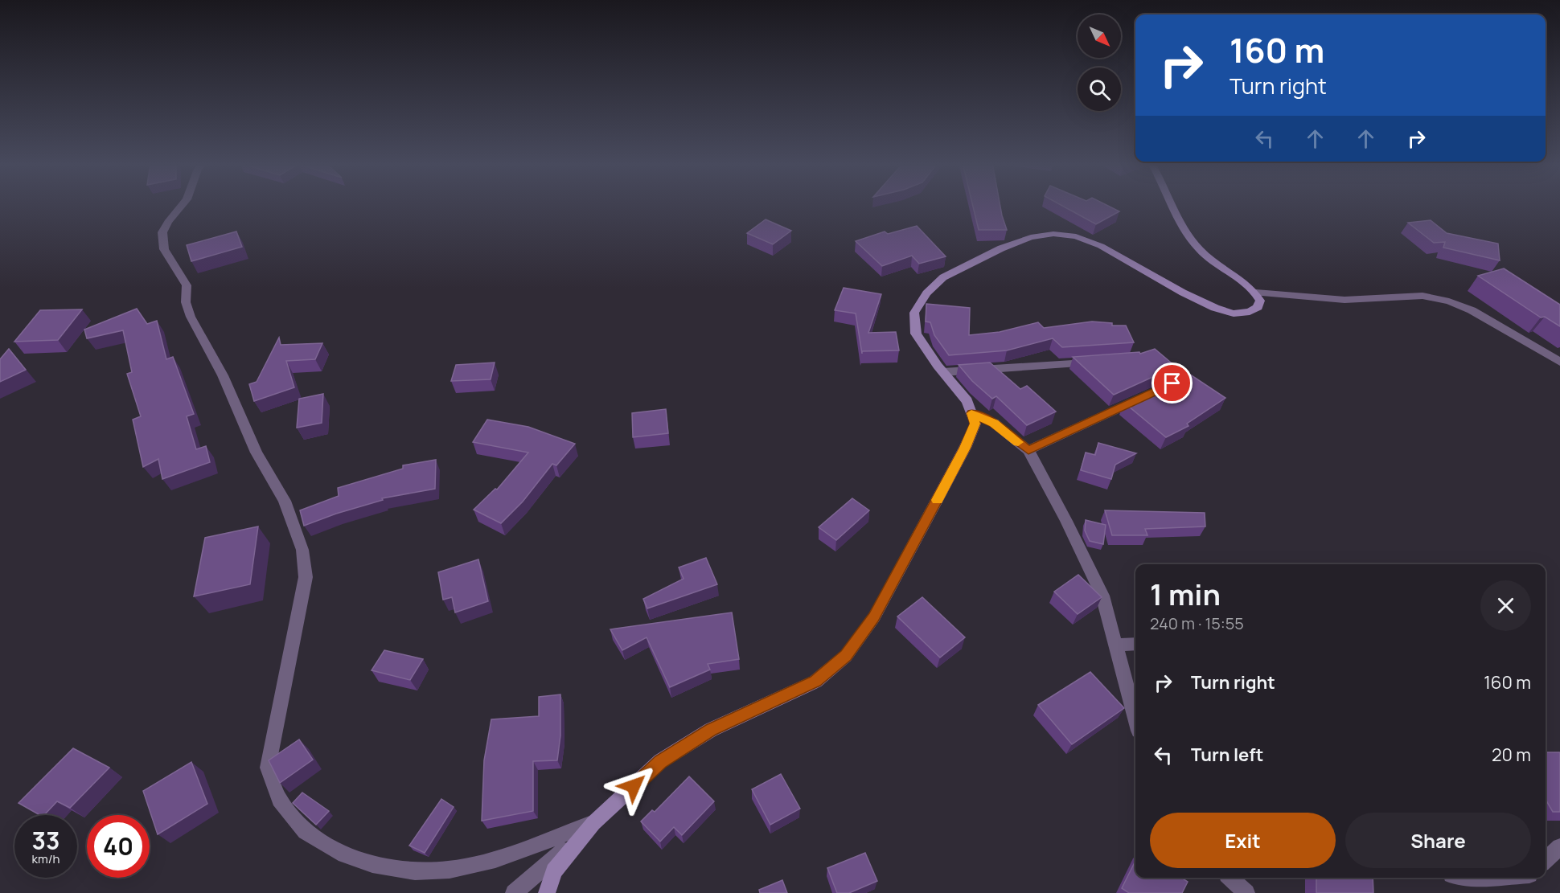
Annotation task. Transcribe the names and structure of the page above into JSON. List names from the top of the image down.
{
  "north": "bottom right",
  "page": {
    "turn": ["160 m", "Turn right"],
    "heading": ["1 min", "240 m · 15:55"],
    "list": [
      {
        "name": "Turn right",
        "value": "160 m"
      },
      {
        "name": "Turn left",
        "value": "20 m"
      }
    ],
    "buttons": ["Exit", "Share"],
    "speed": "33 km/h",
    "limit": "40"
  }
}
